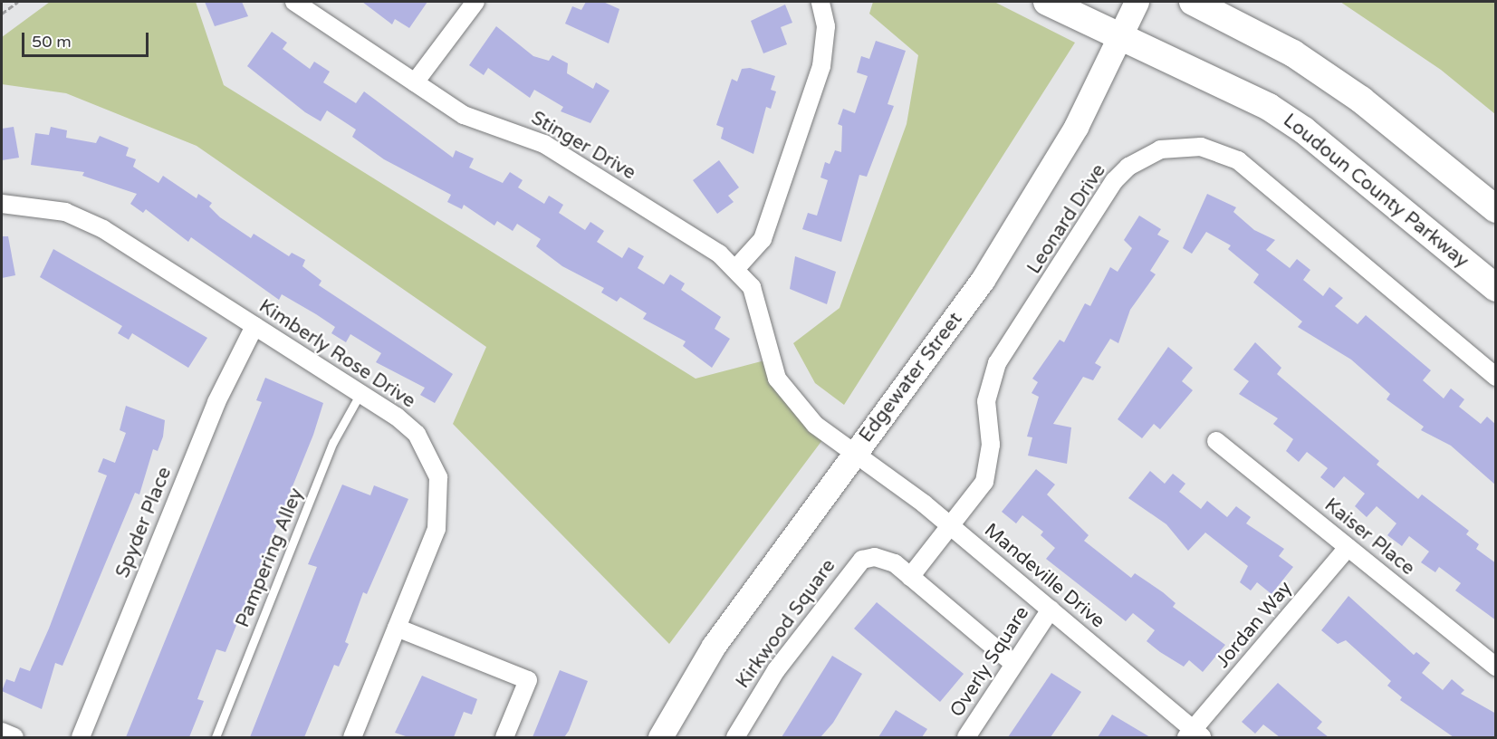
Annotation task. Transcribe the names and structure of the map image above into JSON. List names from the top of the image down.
{
  "streets": {
    "main road": ["Loudoun County Parkway"],
    "street": [
      "Stinger Drive",
      "Leonard Drive",
      "Kimberly Rose Drive",
      "Edgewater Street",
      "Spyder Place",
      "Kaiser Place",
      "Mandeville Drive",
      "Kirkwood Square",
      "Jordan Way",
      "Overly Square"
    ],
    "lane": ["Pampering Alley"]
  },
  "crossings": [
    ["Stinger Drive", "Edgewater Street"],
    ["Stinger Drive", "Mandeville Drive"],
    ["Loudoun County Parkway", "Edgewater Street"],
    ["Leonard Drive", "Mandeville Drive"],
    ["Leonard Drive", "Kirkwood Square"],
    ["Kimberly Rose Drive", "Spyder Place"],
    ["Kimberly Rose Drive", "Pampering Alley"],
    ["Edgewater Street", "Mandeville Drive"],
    ["Kaiser Place", "Jordan Way"],
    ["Mandeville Drive", "Jordan Way"],
    ["Mandeville Drive", "Overly Square"],
    ["Kirkwood Square", "Overly Square"]
  ],
  "scale_bar": "50 m"
}
